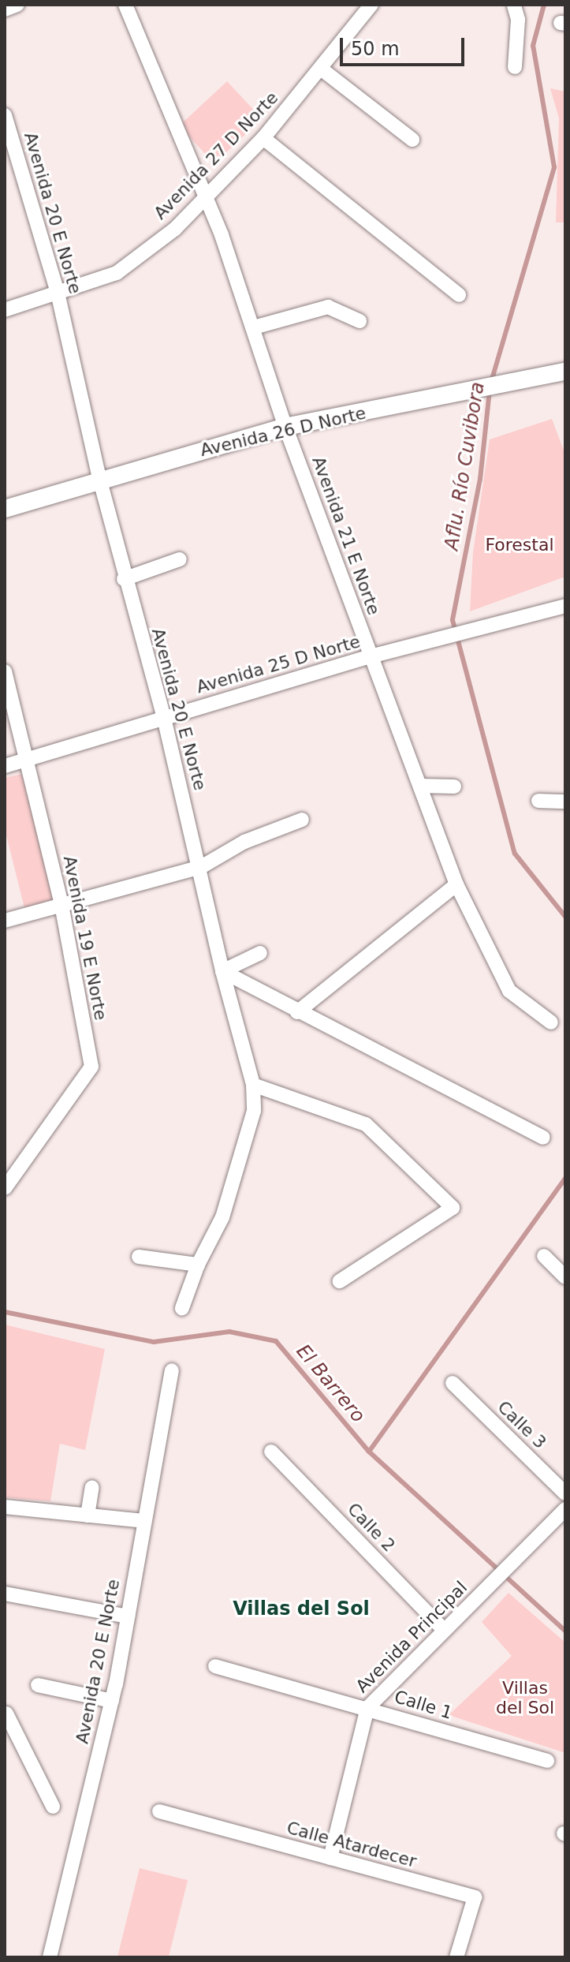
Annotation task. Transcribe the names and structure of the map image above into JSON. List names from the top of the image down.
{
  "streets": {
    "street": [
      "Avenida 27 D Norte",
      "Avenida 20 E Norte",
      "Avenida 26 D Norte",
      "Avenida 21 E Norte",
      "Avenida 25 D Norte",
      "Avenida 19 E Norte",
      "Calle 3",
      "Calle 2",
      "Avenida Principal",
      "Calle 1",
      "Calle Atardecer"
    ]
  },
  "crossings": [
    ["Avenida 27 D Norte", "Avenida 20 E Norte"],
    ["Avenida 27 D Norte", "Avenida 21 E Norte"],
    ["Avenida 20 E Norte", "Avenida 26 D Norte"],
    ["Avenida 20 E Norte", "Avenida 25 D Norte"],
    ["Avenida 26 D Norte", "Avenida 21 E Norte"],
    ["Avenida 21 E Norte", "Avenida 25 D Norte"],
    ["Avenida 25 D Norte", "Avenida 19 E Norte"],
    ["Calle 2", "Avenida Principal"],
    ["Avenida Principal", "Calle 1"],
    ["Avenida Principal", "Calle Atardecer"]
  ],
  "districts": ["Villas del Sol"],
  "water": ["Aflu. Río Cuvibora", "El Barrero"],
  "parks": ["Forestal", "Villas del Sol"],
  "scale_bar": "50 m"
}
